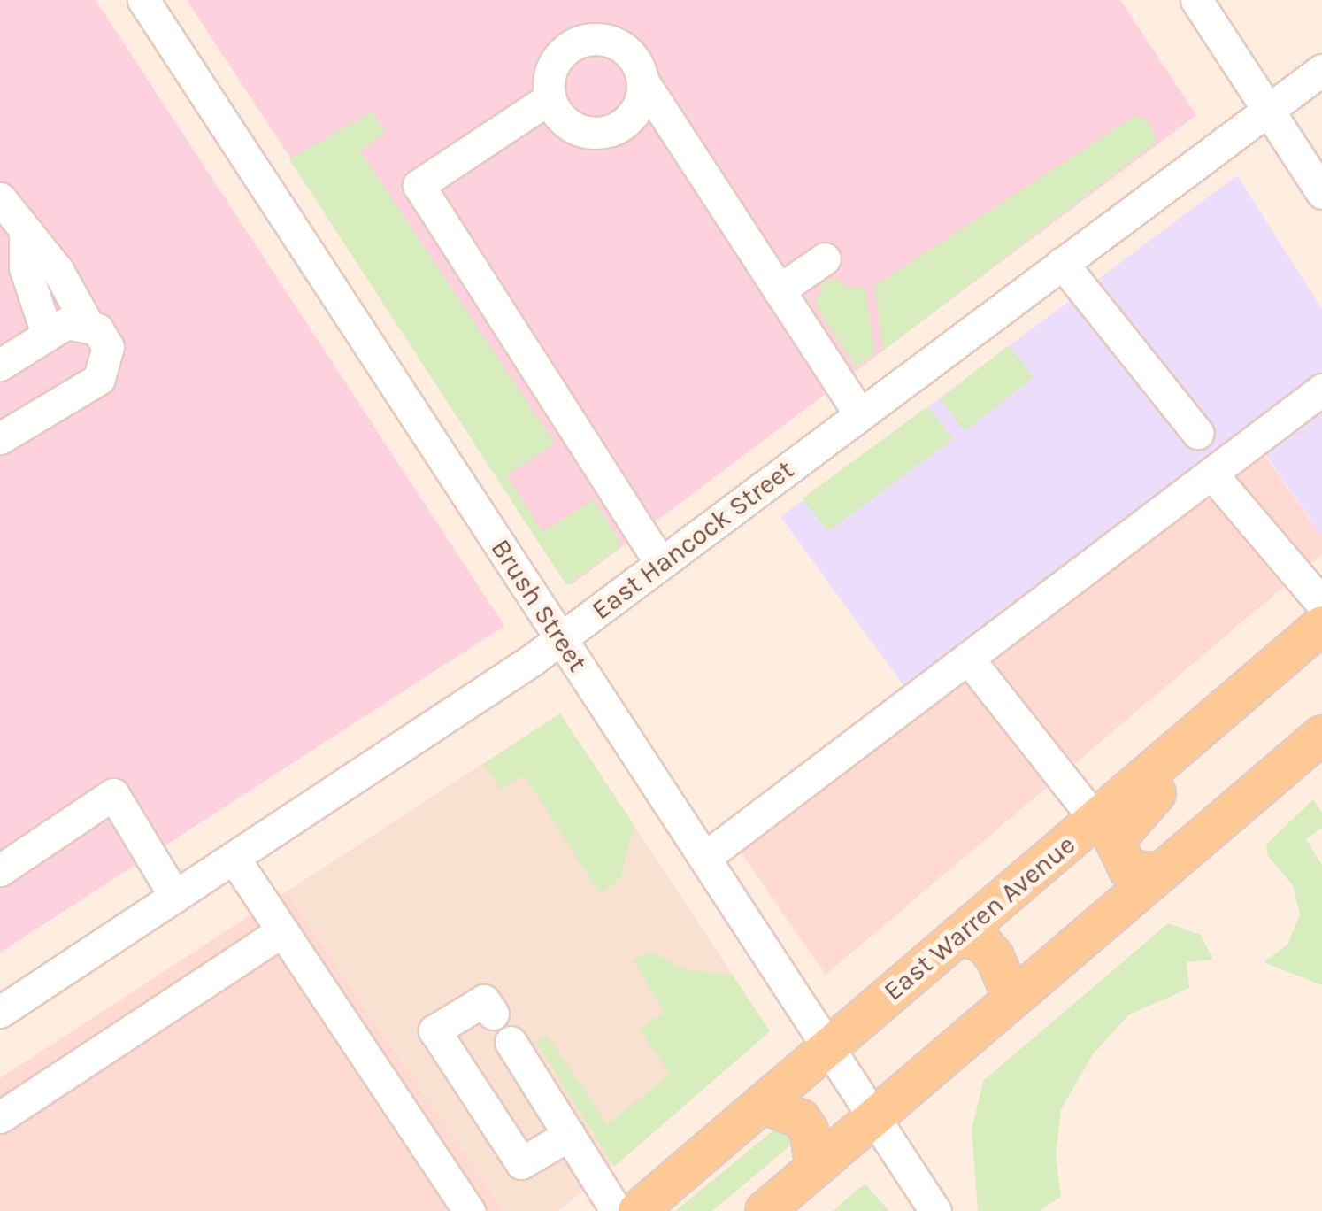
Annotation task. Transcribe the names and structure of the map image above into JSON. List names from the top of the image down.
{
  "streets": {
    "main road": ["East Warren Avenue"],
    "street": ["East Hancock Street", "Brush Street"]
  },
  "crossings": [
    ["East Hancock Street", "Brush Street"],
    ["Brush Street", "East Warren Avenue"]
  ]
}
